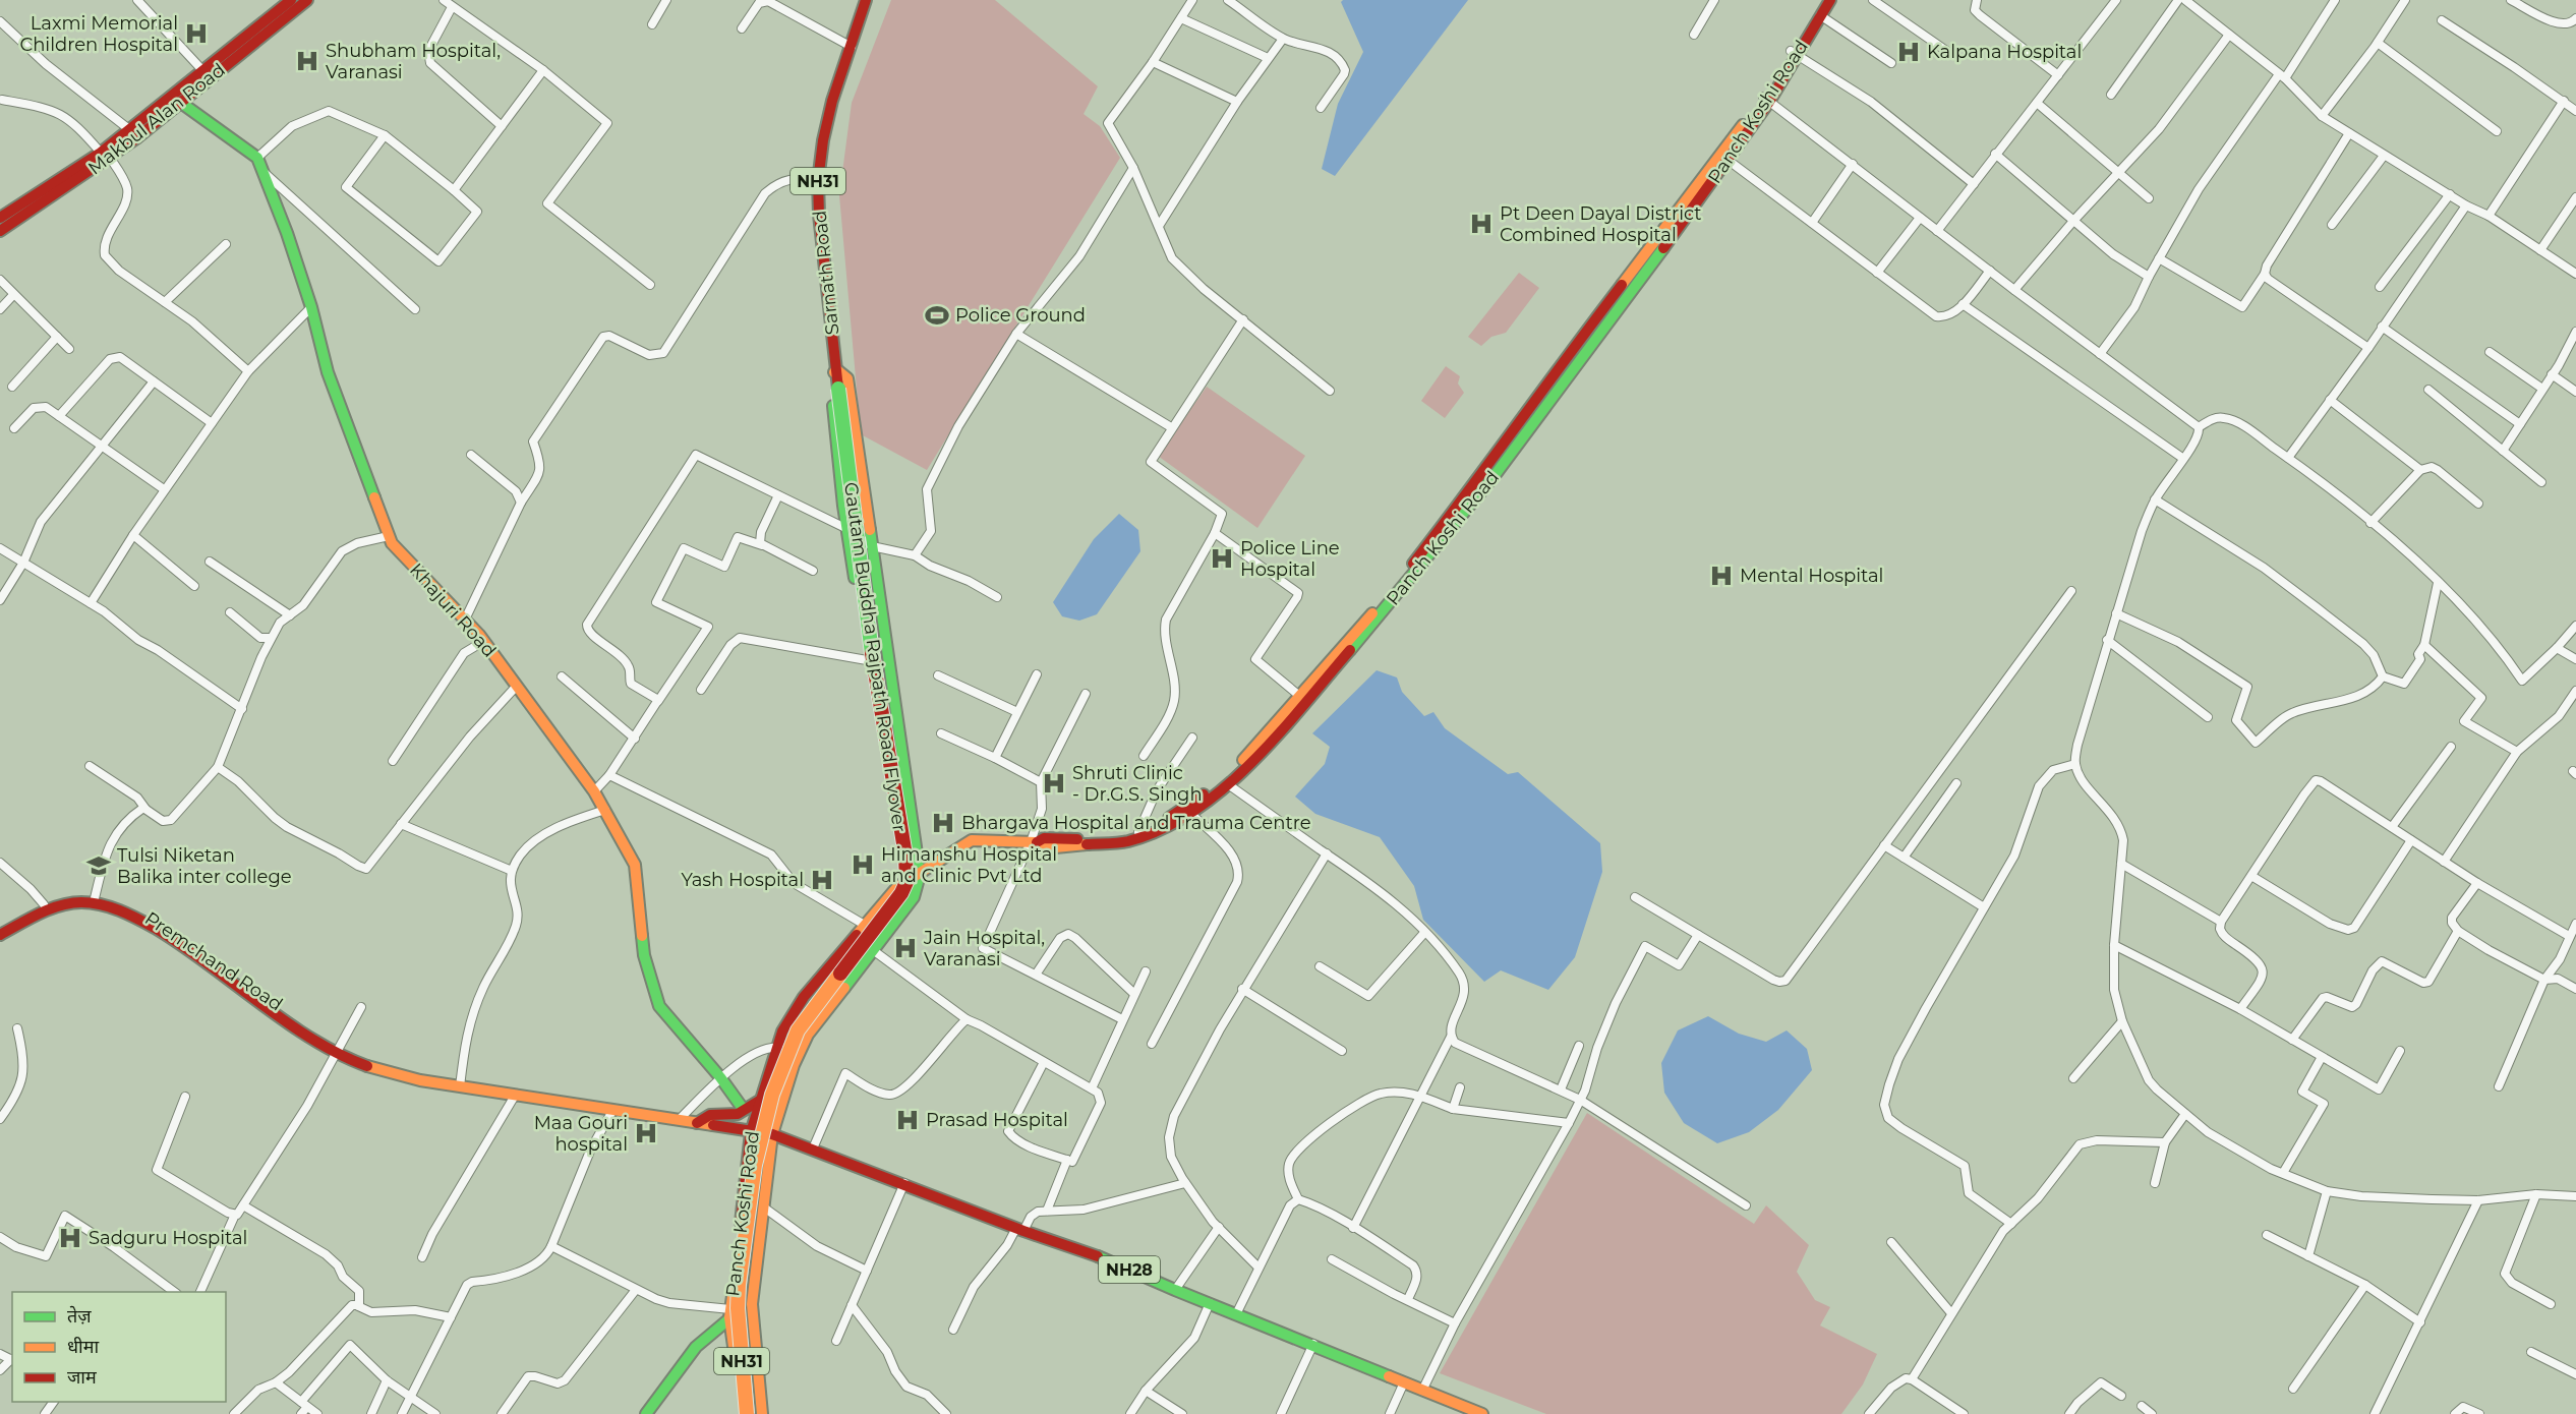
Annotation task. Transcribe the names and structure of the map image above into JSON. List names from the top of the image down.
{
  "streets": {
    "main road": [
      "Panch Koshi Road",
      "Makbul Alan Road",
      "NH31",
      "Sarnath Road",
      "Khajuri Road",
      "Gautam Buddha Rajpath Road Flyover",
      "Premchand Road",
      "NH28"
    ]
  },
  "crossings": [
    ["Panch Koshi Road", "Premchand Road"],
    ["Panch Koshi Road", "NH28"],
    ["Sarnath Road", "Gautam Buddha Rajpath Road Flyover"],
    ["Premchand Road", "NH28"]
  ],
  "places": {
    "hospital": [
      "Laxmi Memorial Children Hospital",
      "Kalpana Hospital",
      "Shubham Hospital, Varanasi",
      "Pt Deen Dayal District Combined Hospital",
      "Police Line Hospital",
      "Mental Hospital",
      "Shruti Clinic - Dr.G.S. Singh",
      "Bhargava Hospital and Trauma Centre",
      "Himanshu Hospital and Clinic Pvt Ltd",
      "Yash Hospital",
      "Jain Hospital, Varanasi",
      "Prasad Hospital",
      "Maa Gouri hospital",
      "Sadguru Hospital"
    ],
    "sports": ["Police Ground"],
    "school or university": ["Tulsi Niketan Balika inter college"]
  },
  "legend": ["तेज़", "धीमा", "जाम"]
}
